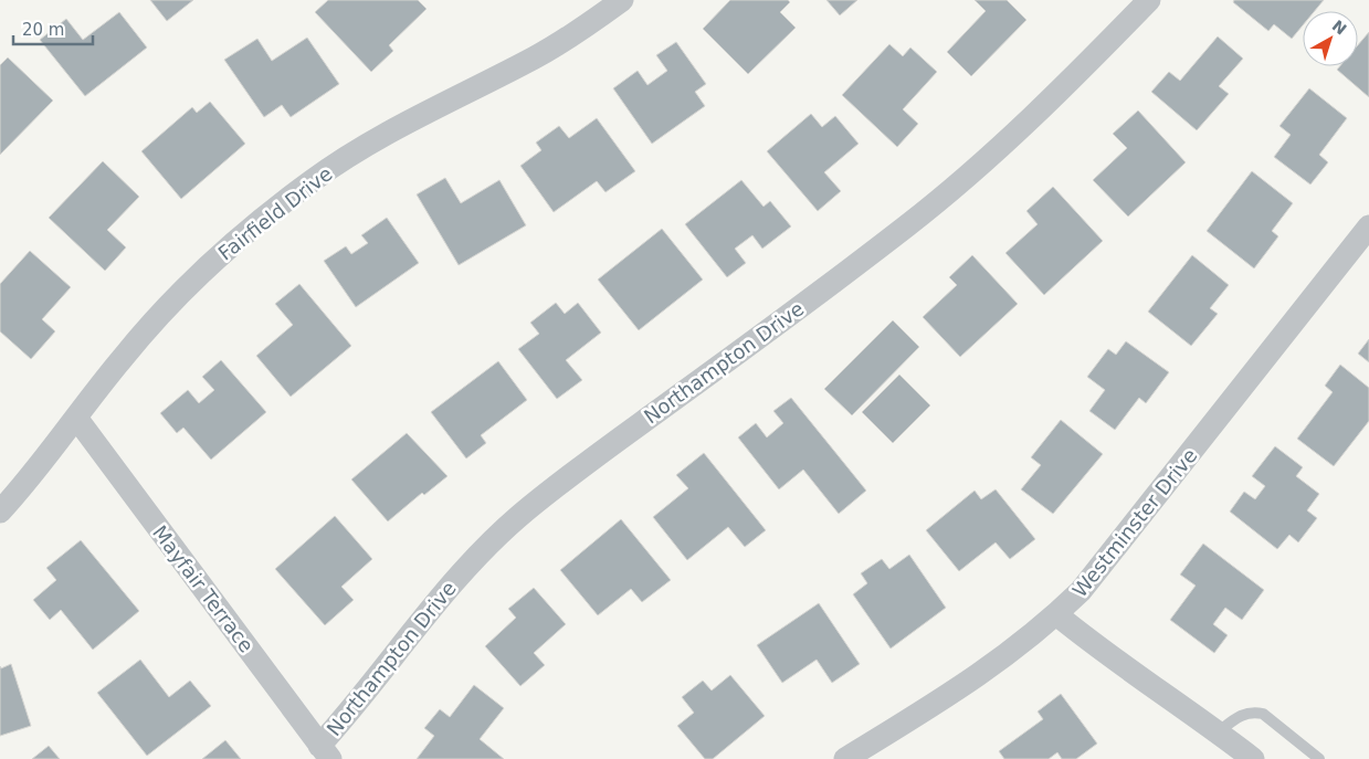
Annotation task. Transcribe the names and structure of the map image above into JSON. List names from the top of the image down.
{
  "streets": {
    "street": [
      "Fairfield Drive",
      "Northampton Drive",
      "Westminster Drive",
      "Mayfair Terrace"
    ]
  },
  "crossings": [
    ["Fairfield Drive", "Mayfair Terrace"],
    ["Northampton Drive", "Mayfair Terrace"]
  ],
  "scale_bar": "20 m",
  "north": "top right"
}
